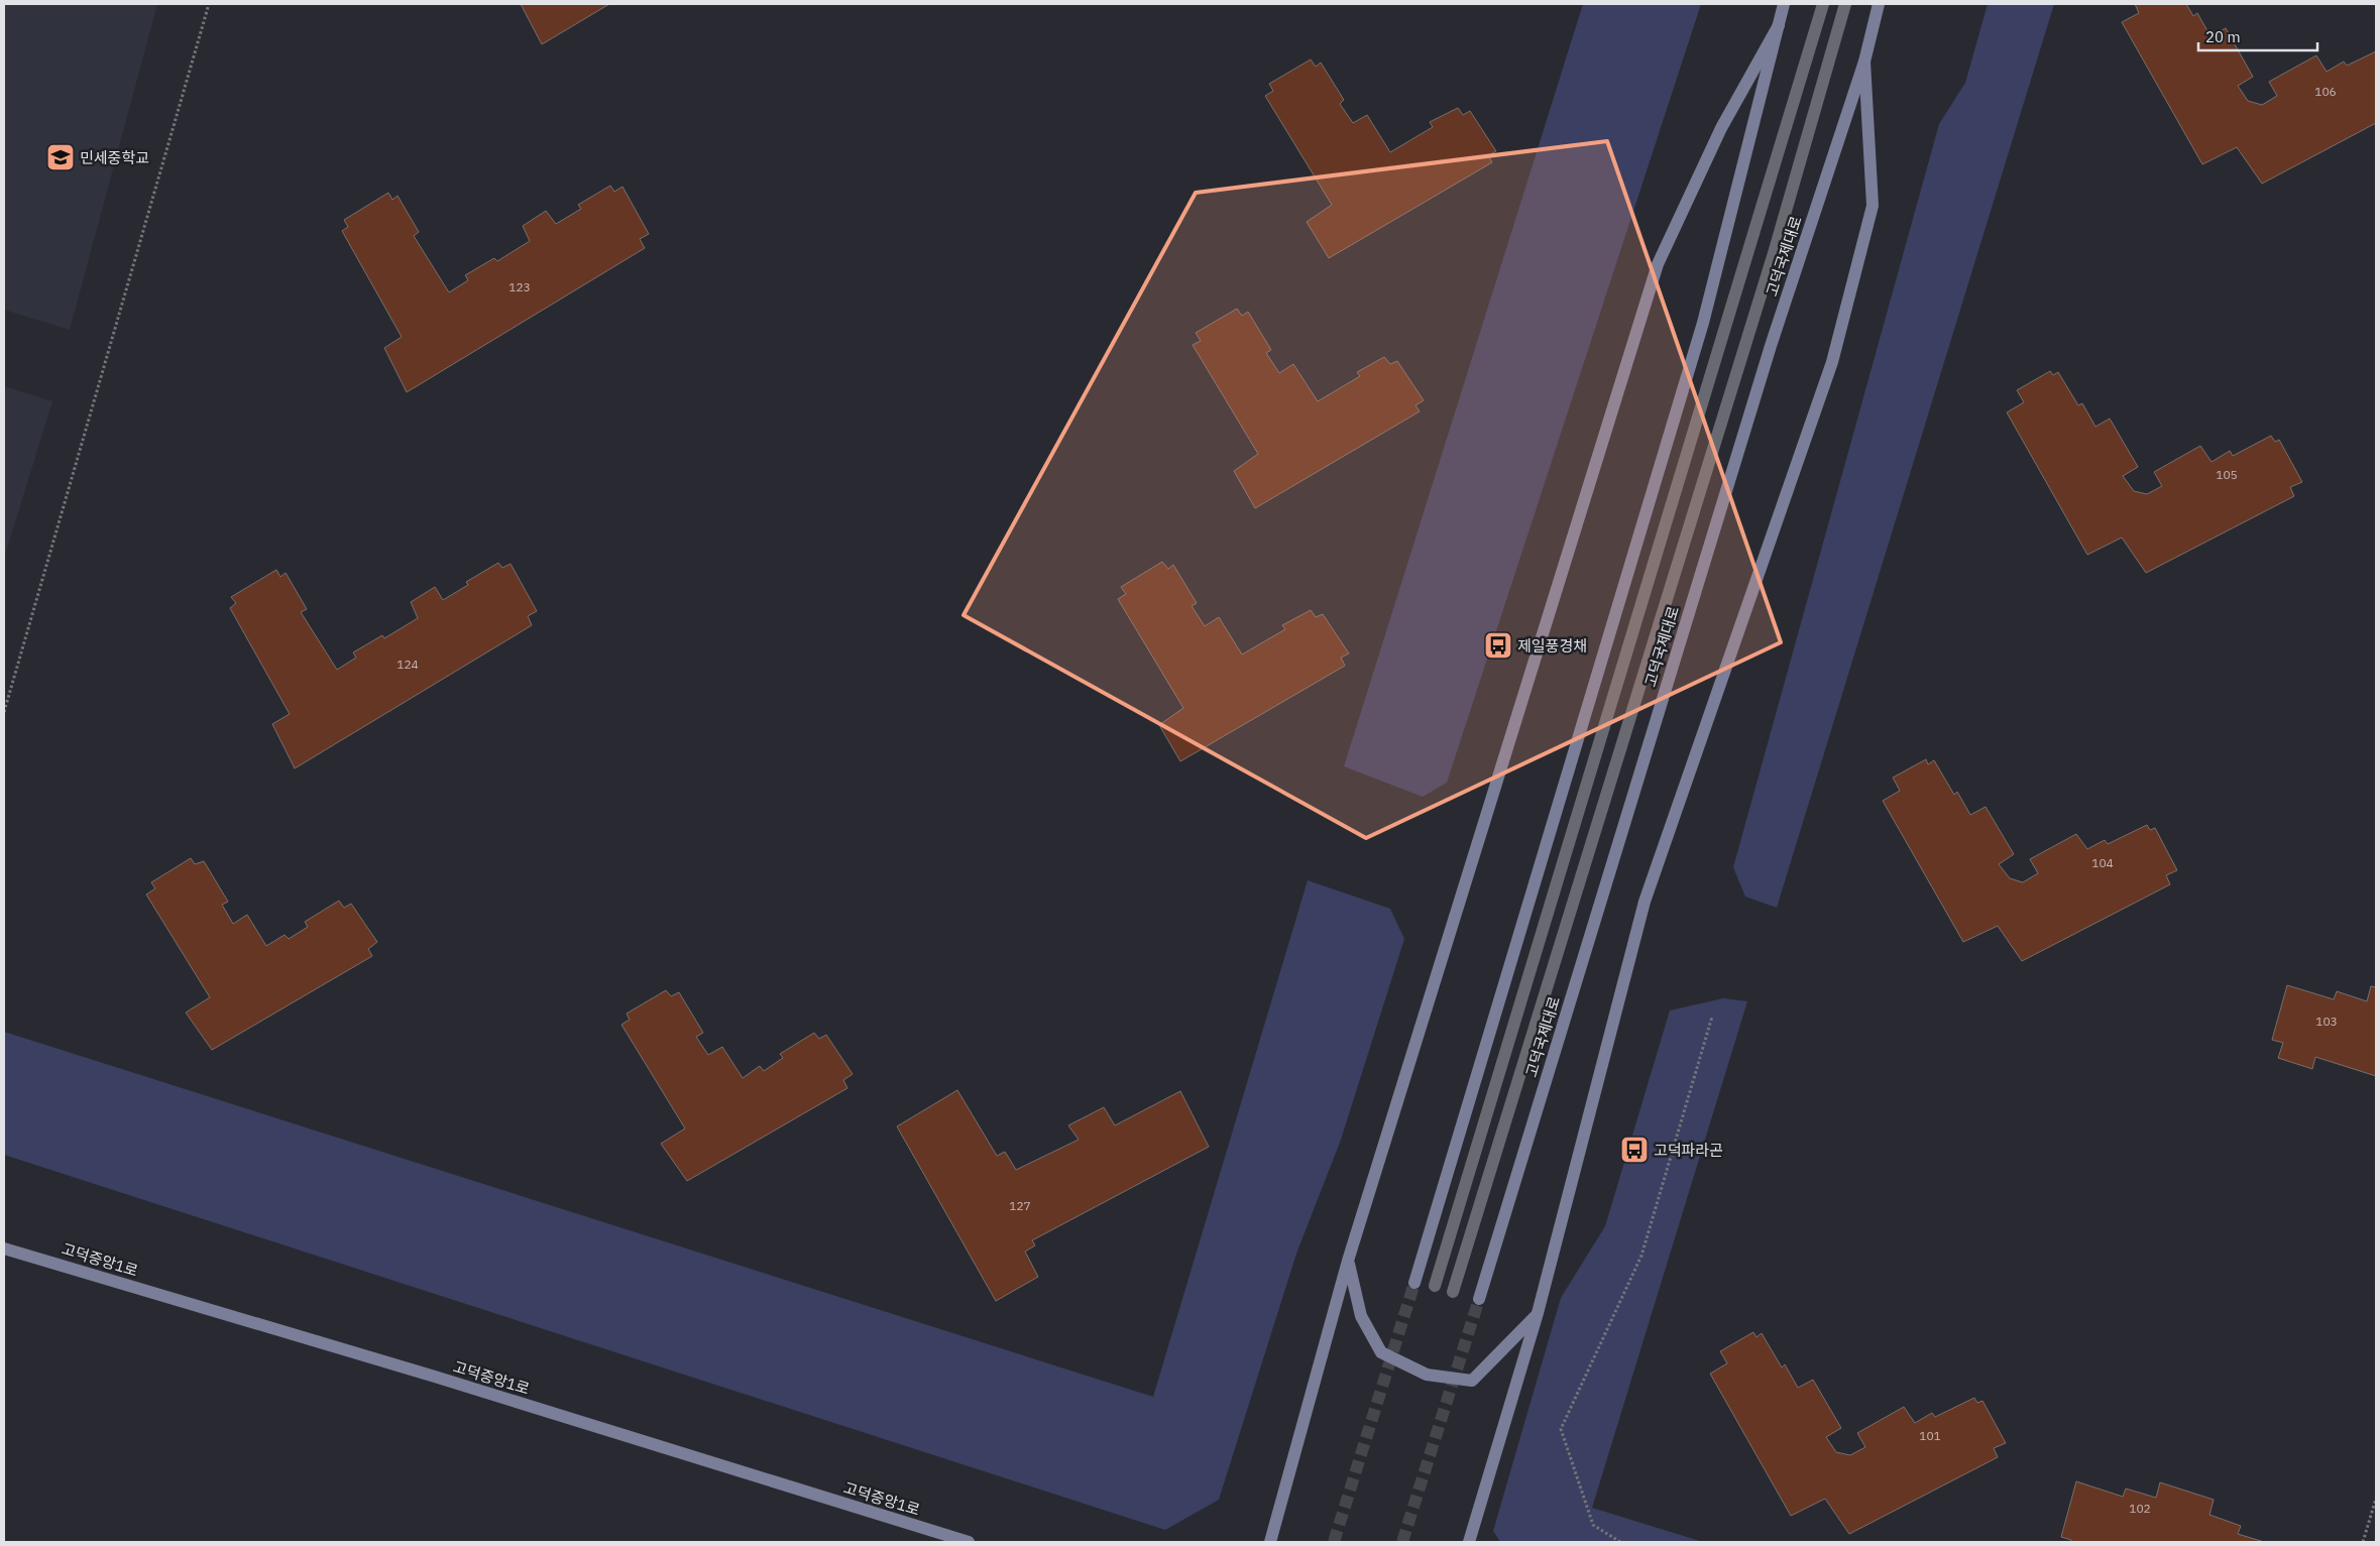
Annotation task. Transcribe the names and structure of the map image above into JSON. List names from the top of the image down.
{
  "streets": {
    "main road": ["고덕국제대로", "고덕중앙1로"]
  },
  "places": {
    "school or university": ["민세중학교"],
    "bus stop": ["제일풍경채", "고덕파라곤"]
  },
  "house_numbers": [
    "106",
    "123",
    "105",
    "124",
    "104",
    "103",
    "127",
    "101",
    "102"
  ],
  "scale_bar": "20 m"
}
